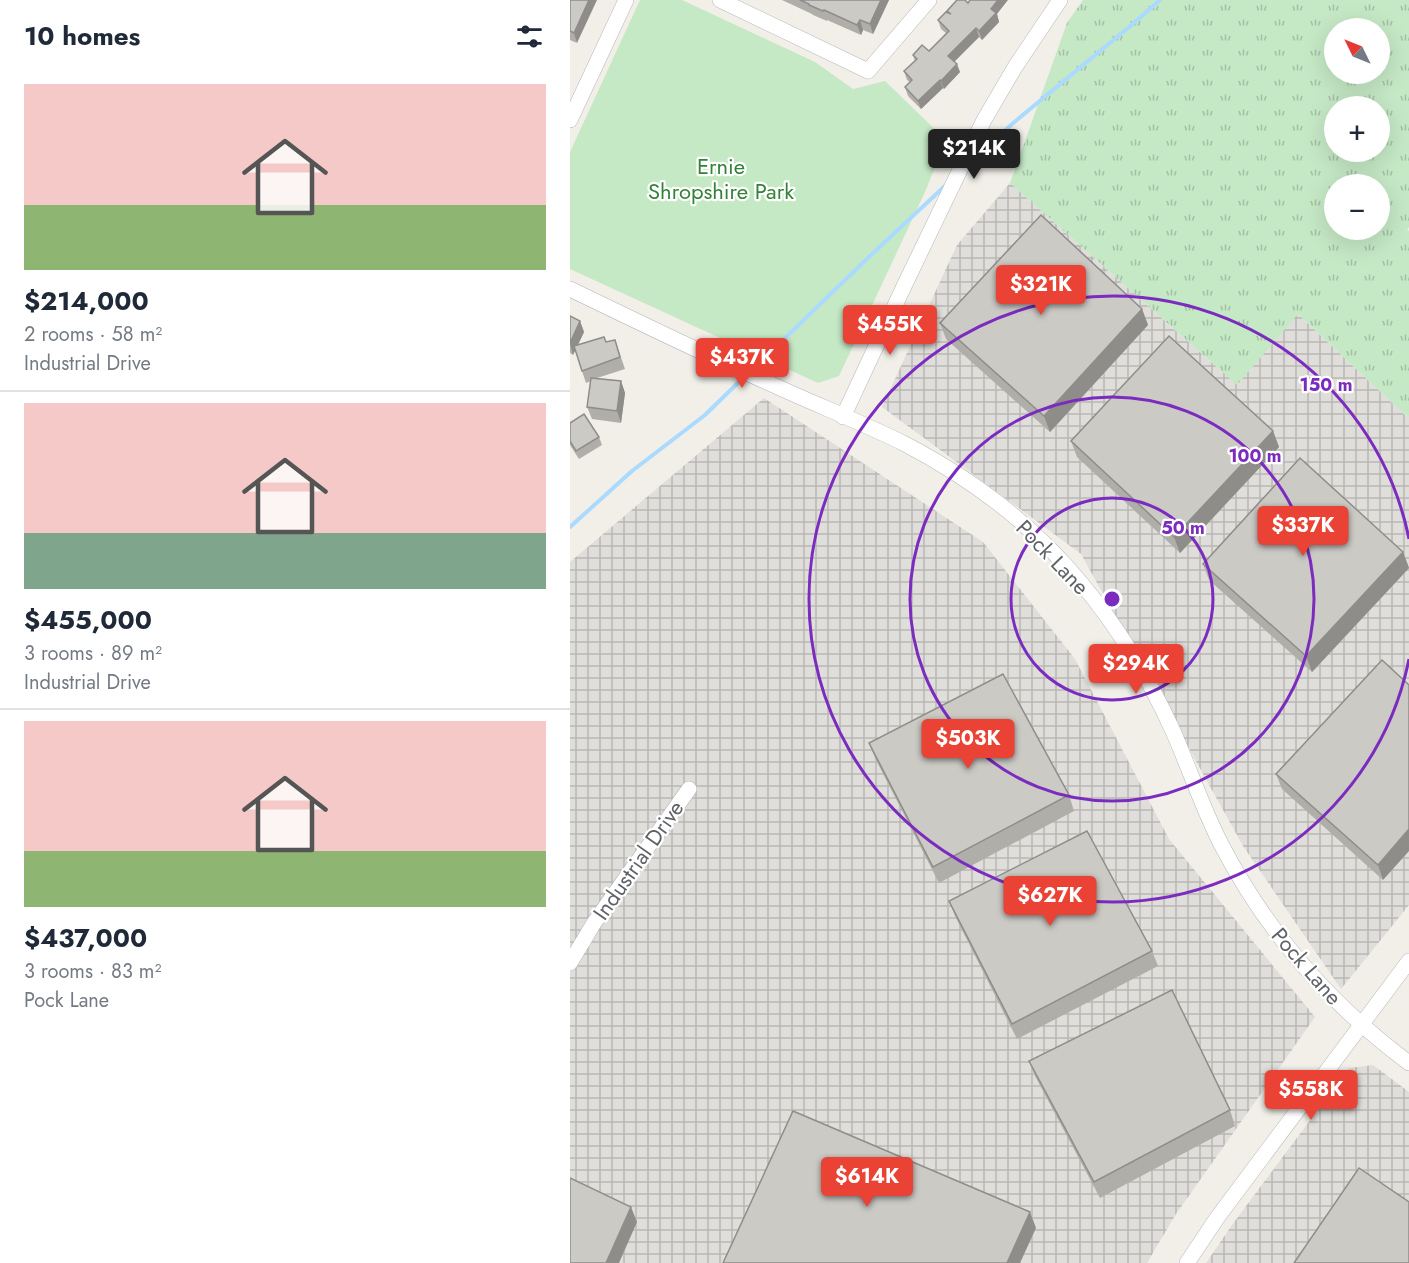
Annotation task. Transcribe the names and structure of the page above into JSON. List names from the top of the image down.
{
  "streets": {
    "street": ["Pock Lane", "Industrial Drive"]
  },
  "parks": ["Ernie Shropshire Park"],
  "north": "top left",
  "page": {
    "heading": "10 homes",
    "map_buttons": ["+", "−"],
    "list": [
      {
        "name": "$214,000",
        "note": "2 rooms · 58 m² · Industrial Drive"
      },
      {
        "name": "$455,000",
        "note": "3 rooms · 89 m² · Industrial Drive"
      },
      {
        "name": "$437,000",
        "note": "3 rooms · 83 m² · Pock Lane"
      }
    ],
    "price": [
      "$214K",
      "$321K",
      "$455K",
      "$437K",
      "$337K",
      "$294K",
      "$503K",
      "$627K",
      "$558K",
      "$614K"
    ]
  },
  "rings": ["150 m", "100 m", "50 m"]
}
